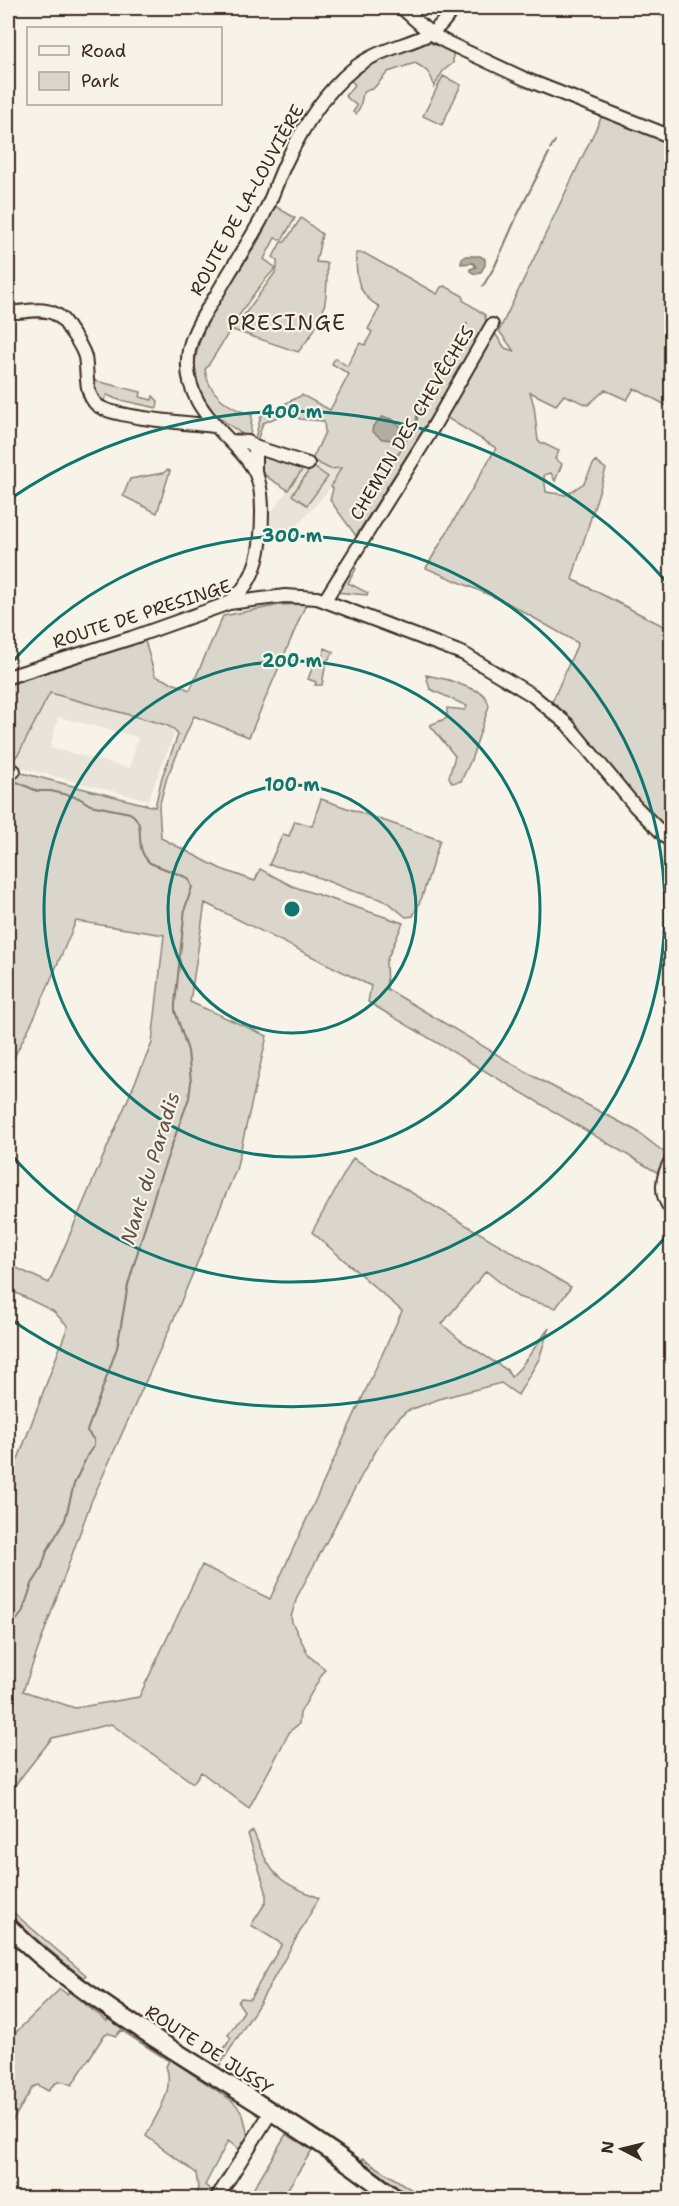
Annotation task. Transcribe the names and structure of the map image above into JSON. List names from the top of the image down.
{
  "streets": {
    "main road": ["ROUTE DE JUSSY"],
    "street": ["ROUTE DE LA-LOUVIÈRE", "CHEMIN DES CHEVÊCHES", "ROUTE DE PRESINGE"]
  },
  "crossings": [
    ["ROUTE DE LA-LOUVIÈRE", "ROUTE DE PRESINGE"],
    ["CHEMIN DES CHEVÊCHES", "ROUTE DE PRESINGE"]
  ],
  "districts": ["PRESINGE"],
  "water": ["Nant du Paradis"],
  "legend": ["Road", "Park"],
  "north": "left",
  "rings": [
    "400 m",
    "300 m",
    "200 m",
    "100 m"
  ]
}
